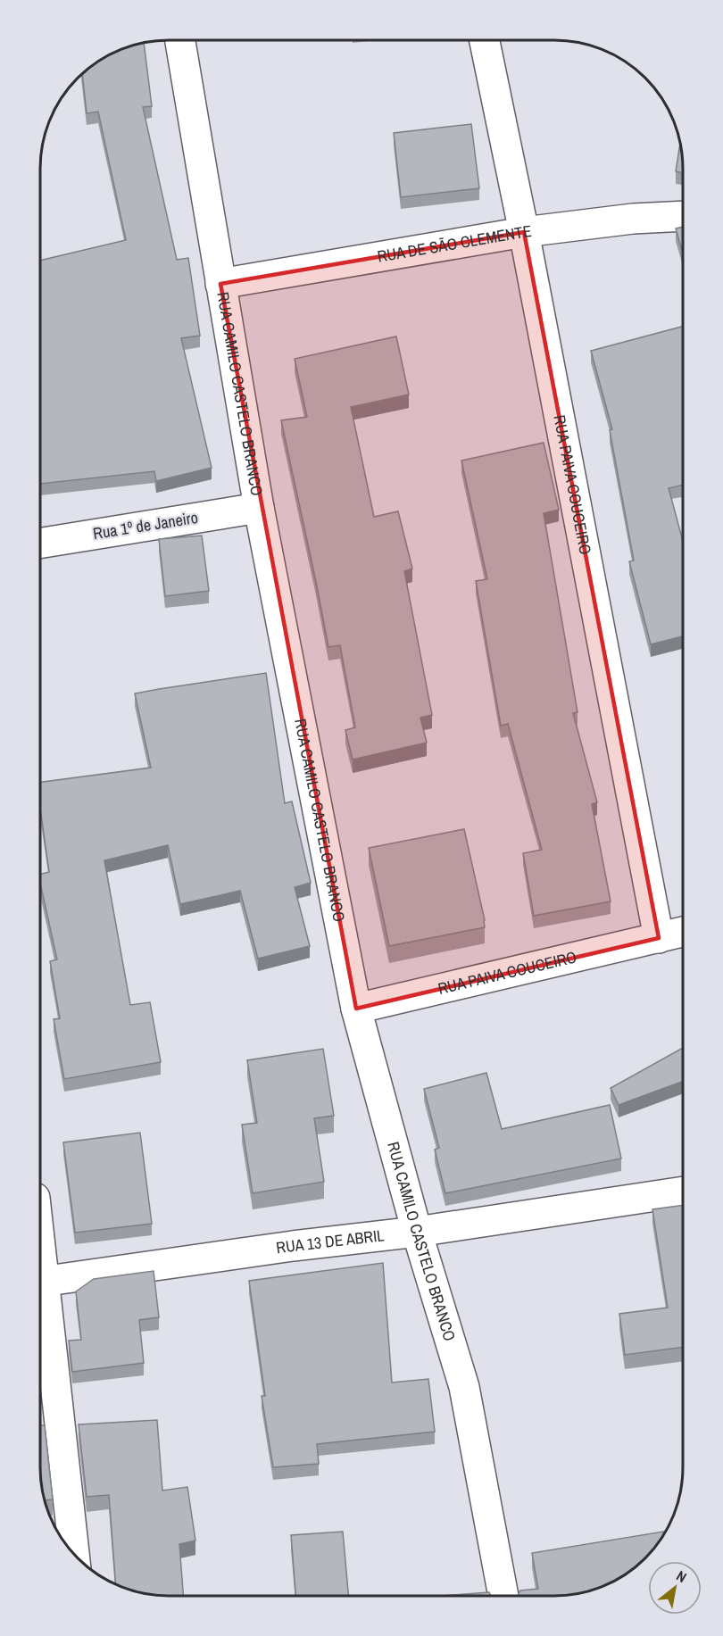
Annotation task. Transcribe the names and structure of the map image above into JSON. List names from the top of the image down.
{
  "streets": {
    "street": [
      "RUA DE SÃO CLEMENTE",
      "RUA CAMILO CASTELO BRANCO",
      "RUA PAIVA COUCEIRO",
      "Rua 1º de Janeiro",
      "RUA 13 DE ABRIL"
    ]
  },
  "crossings": [
    ["RUA DE SÃO CLEMENTE", "RUA CAMILO CASTELO BRANCO"],
    ["RUA DE SÃO CLEMENTE", "RUA PAIVA COUCEIRO"],
    ["RUA CAMILO CASTELO BRANCO", "RUA PAIVA COUCEIRO"],
    ["RUA CAMILO CASTELO BRANCO", "Rua 1º de Janeiro"],
    ["RUA CAMILO CASTELO BRANCO", "RUA 13 DE ABRIL"]
  ],
  "north": "top right"
}
